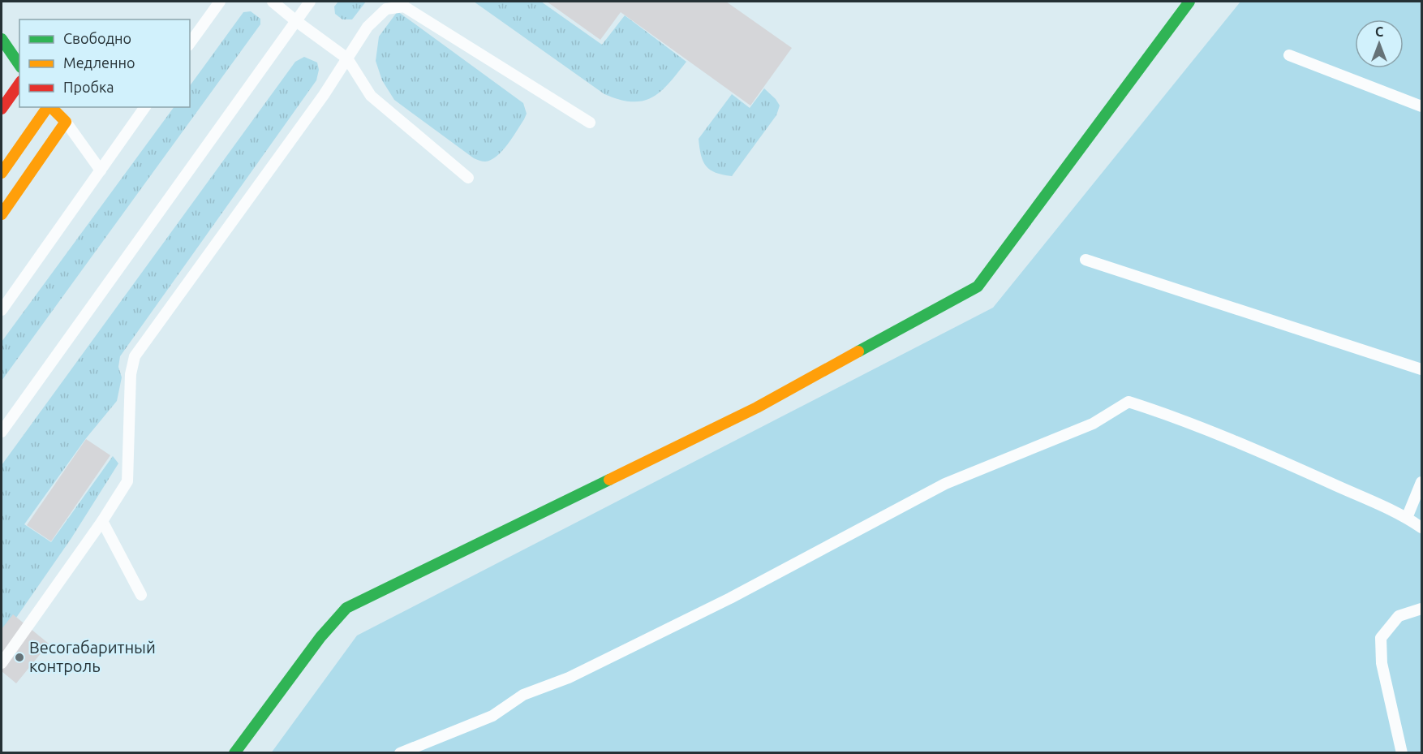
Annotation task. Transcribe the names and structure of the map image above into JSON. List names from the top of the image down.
{
  "places": ["Весогабаритный контроль"],
  "legend": ["Свободно", "Медленно", "Пробка"],
  "north": "top"
}
